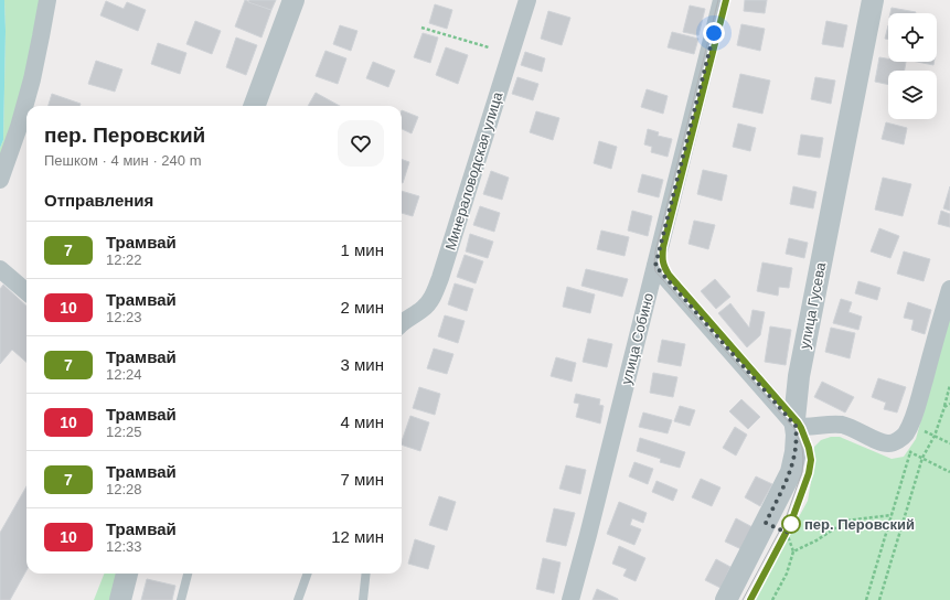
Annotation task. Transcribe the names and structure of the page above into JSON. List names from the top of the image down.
{
  "streets": {
    "street": ["Минераловодская улица", "улица Гусева", "улица Собино"]
  },
  "places": ["пер. Перовский"],
  "lines": ["tram line 7"],
  "page": {
    "heading": [
      ["пер. Перовский", "Пешком · 4 мин · 240 m"],
      "Отправления"
    ],
    "list": [
      {
        "mark": "7",
        "name": "Трамвай",
        "note": "12:22",
        "value": "1 мин"
      },
      {
        "mark": "10",
        "name": "Трамвай",
        "note": "12:23",
        "value": "2 мин"
      },
      {
        "mark": "7",
        "name": "Трамвай",
        "note": "12:24",
        "value": "3 мин"
      },
      {
        "mark": "10",
        "name": "Трамвай",
        "note": "12:25",
        "value": "4 мин"
      },
      {
        "mark": "7",
        "name": "Трамвай",
        "note": "12:28",
        "value": "7 мин"
      },
      {
        "mark": "10",
        "name": "Трамвай",
        "note": "12:33",
        "value": "12 мин"
      }
    ]
  }
}
